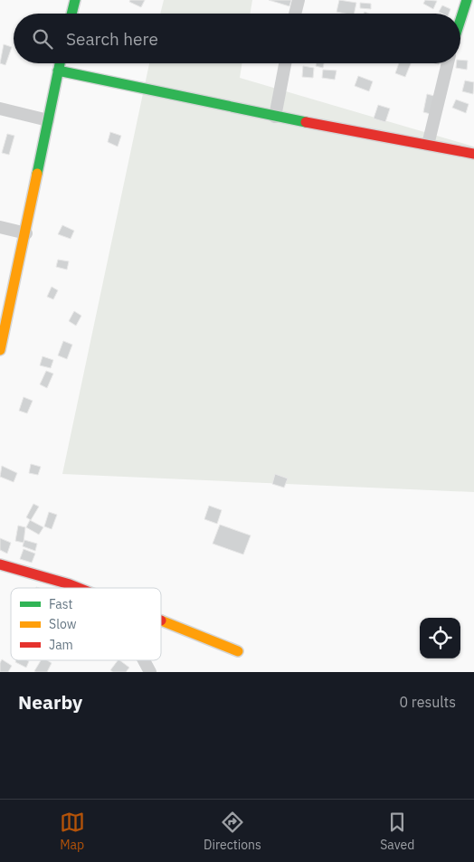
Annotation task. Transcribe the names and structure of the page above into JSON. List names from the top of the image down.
{
  "legend": ["Fast", "Slow", "Jam"],
  "page": {
    "search": "Search here",
    "heading": ["Nearby", "0 results"],
    "nav": ["Map", "Directions", "Saved"]
  }
}
